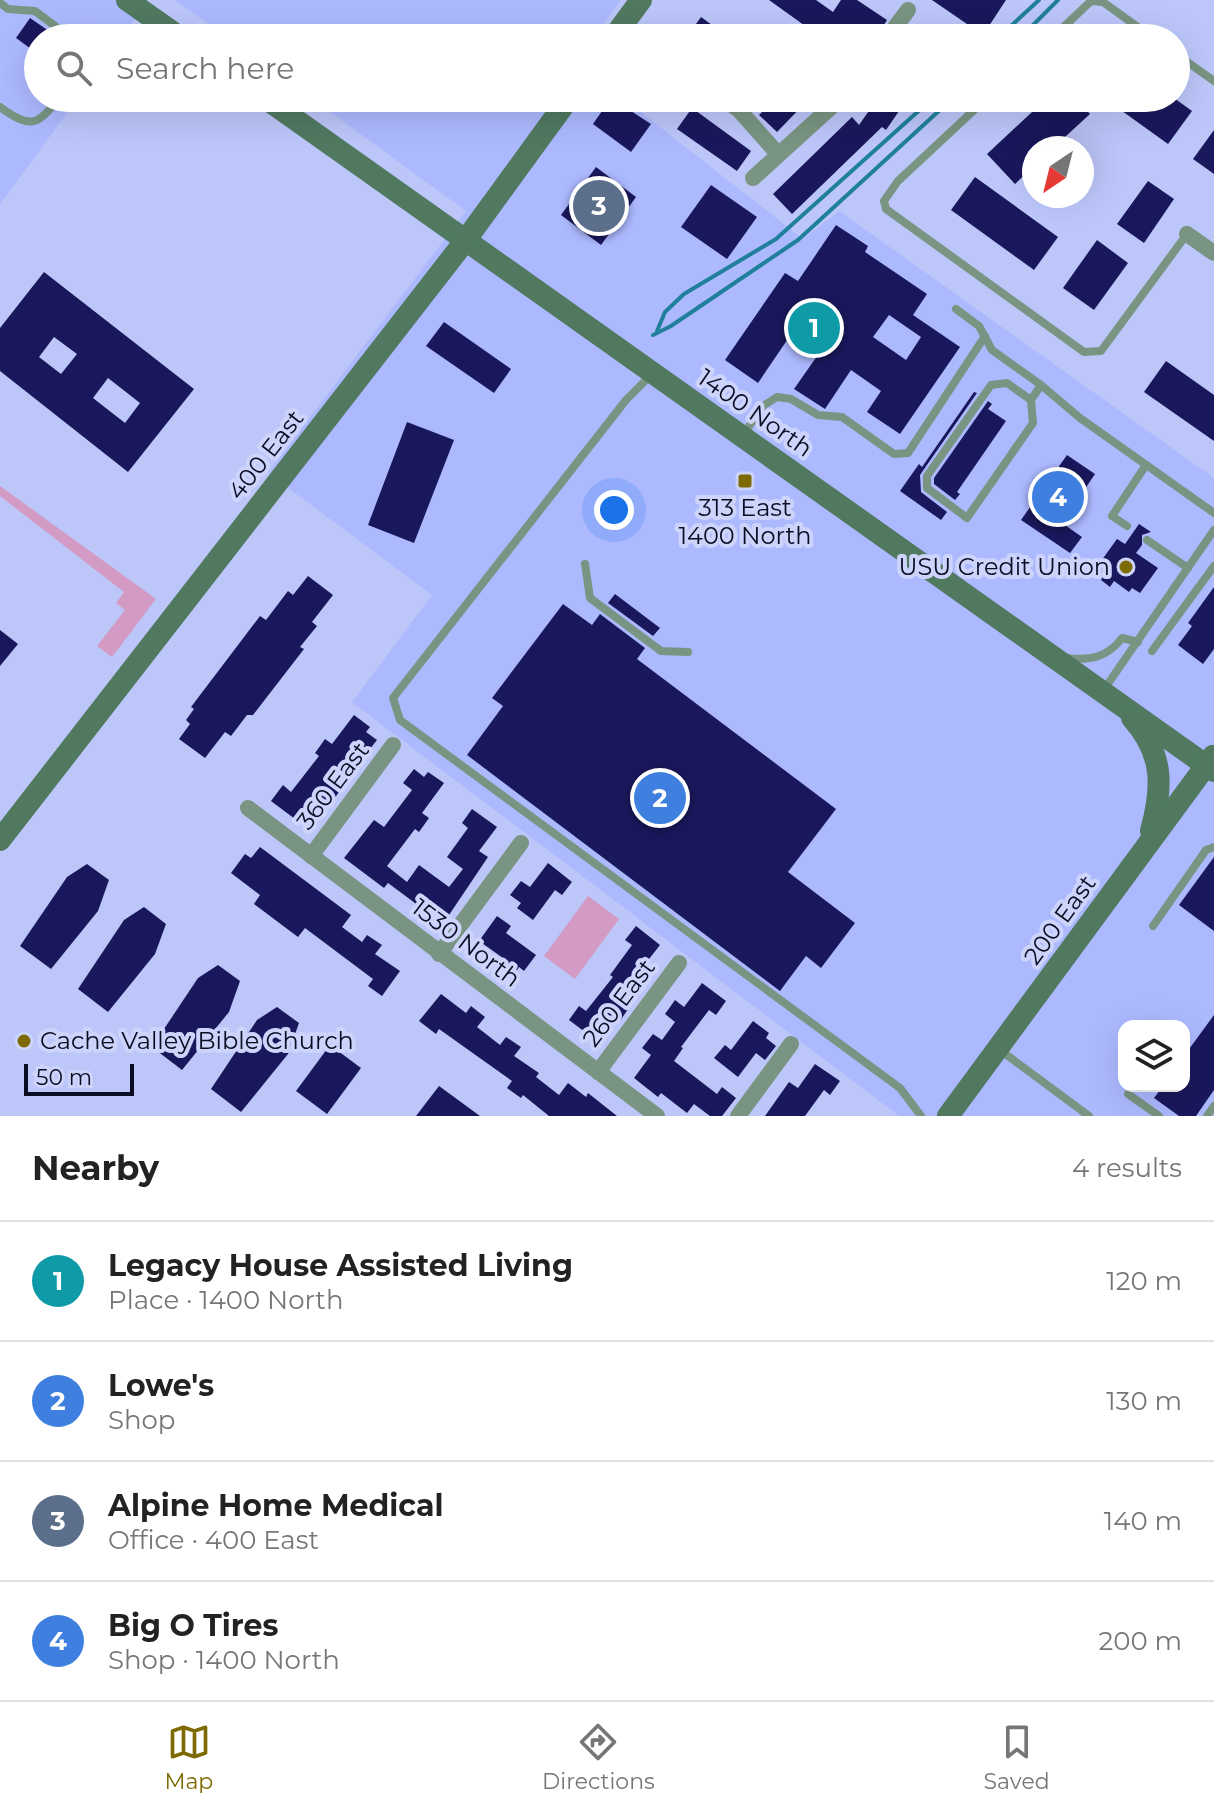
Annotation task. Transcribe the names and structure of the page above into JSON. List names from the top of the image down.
{
  "streets": {
    "main road": ["1400 North", "400 East", "200 East"],
    "street": ["360 East", "1530 North", "260 East"]
  },
  "crossings": [
    ["1400 North", "400 East"],
    ["1400 North", "200 East"],
    ["360 East", "1530 North"],
    ["1530 North", "260 East"]
  ],
  "places": {
    "transit": ["313 East 1400 North"],
    "other": ["USU Credit Union", "Cache Valley Bible Church"]
  },
  "scale_bar": "50 m",
  "north": "bottom left",
  "page": {
    "search": "Search here",
    "pins": [
      "3",
      "1",
      "4",
      "2"
    ],
    "scale": "50 m",
    "heading": ["Nearby", "4 results"],
    "list": [
      {
        "mark": "1",
        "name": "Legacy House Assisted Living",
        "note": "Place · 1400 North",
        "value": "120 m"
      },
      {
        "mark": "2",
        "name": "Lowe's",
        "note": "Shop",
        "value": "130 m"
      },
      {
        "mark": "3",
        "name": "Alpine Home Medical",
        "note": "Office · 400 East",
        "value": "140 m"
      },
      {
        "mark": "4",
        "name": "Big O Tires",
        "note": "Shop · 1400 North",
        "value": "200 m"
      }
    ],
    "nav": ["Map", "Directions", "Saved"]
  }
}
